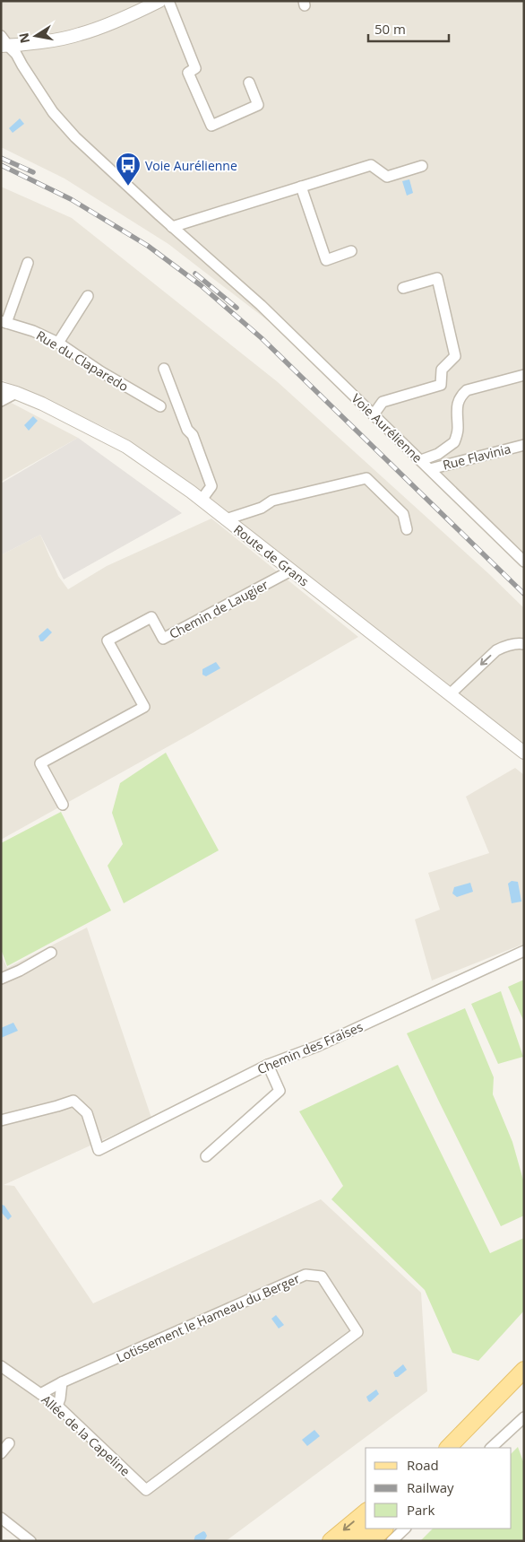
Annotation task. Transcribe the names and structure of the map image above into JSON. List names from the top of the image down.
{
  "streets": {
    "street": [
      "Rue du Claparedo",
      "Voie Aurélienne",
      "Rue Flavinia",
      "Route de Grans",
      "Chemin de Laugier",
      "Chemin des Fraises",
      "Lotissement le Hameau du Berger",
      "Allée de la Capeline"
    ]
  },
  "crossings": [
    ["Voie Aurélienne", "Rue Flavinia"],
    ["Route de Grans", "Chemin de Laugier"],
    ["Lotissement le Hameau du Berger", "Allée de la Capeline"]
  ],
  "places": {
    "bus stop": ["Voie Aurélienne"]
  },
  "legend": ["Road", "Railway", "Park"],
  "scale_bar": "50 m",
  "north": "left"
}
